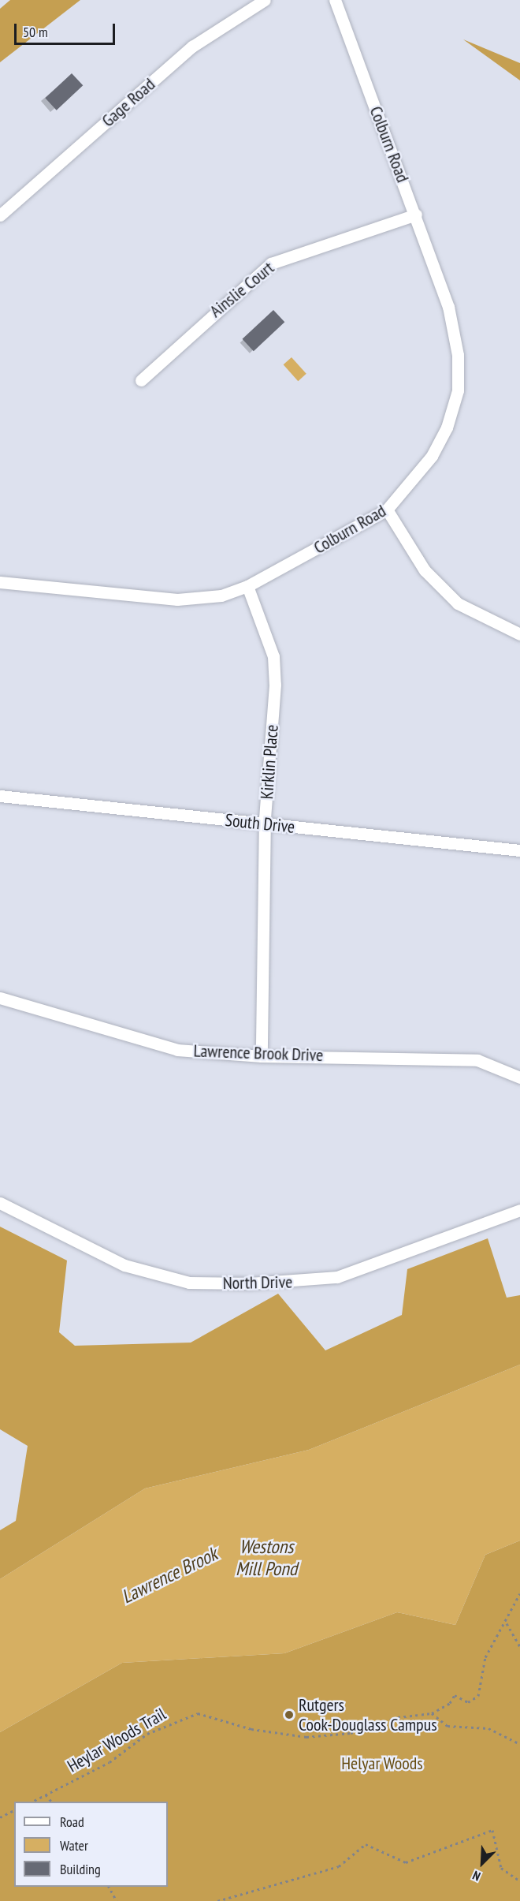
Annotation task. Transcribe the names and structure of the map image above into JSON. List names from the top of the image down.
{
  "streets": {
    "street": [
      "Gage Road",
      "Colburn Road",
      "Ainslie Court",
      "Kirklin Place",
      "South Drive",
      "Lawrence Brook Drive",
      "North Drive"
    ],
    "path": ["Heylar Woods Trail"]
  },
  "crossings": [
    ["Colburn Road", "Ainslie Court"],
    ["Colburn Road", "Kirklin Place"],
    ["Kirklin Place", "South Drive"],
    ["Kirklin Place", "Lawrence Brook Drive"]
  ],
  "water": ["Westons Mill Pond", "Lawrence Brook"],
  "parks": ["Helyar Woods"],
  "places": ["Rutgers Cook-Douglass Campus"],
  "legend": ["Road", "Water", "Building"],
  "scale_bar": "50 m",
  "north": "bottom left"
}
